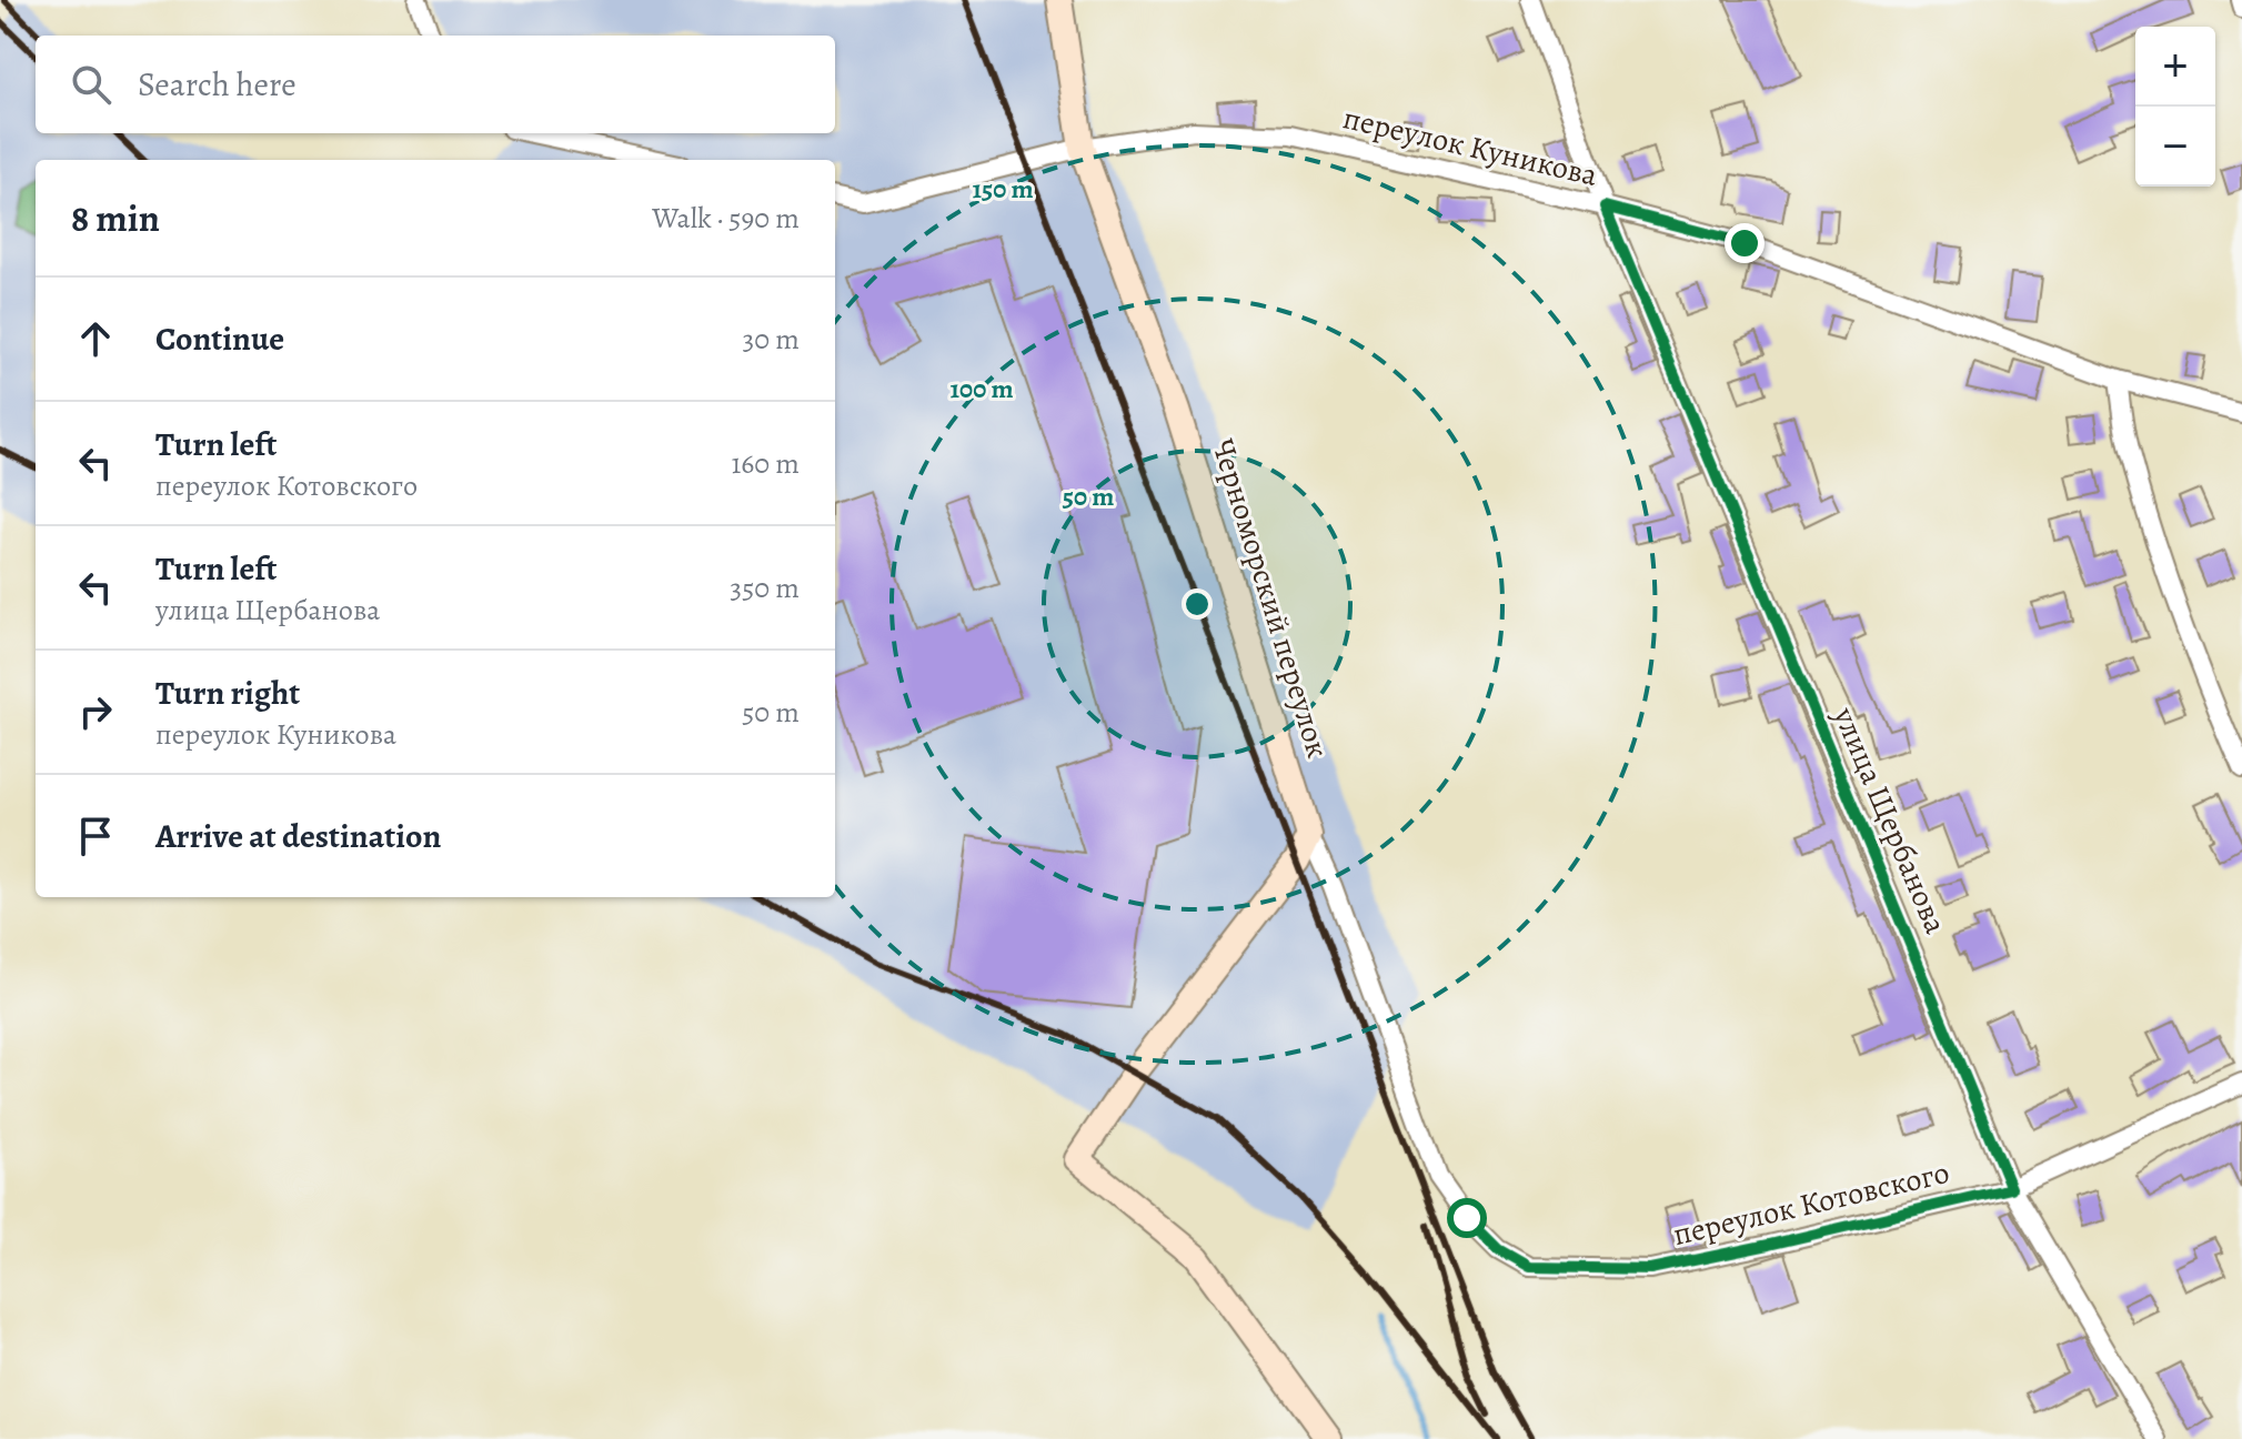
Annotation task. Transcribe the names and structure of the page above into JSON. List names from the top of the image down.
{
  "streets": {
    "street": [
      "переулок Куникова",
      "Черноморский переулок",
      "улица Щербанова",
      "переулок Котовского"
    ]
  },
  "crossings": [
    ["переулок Куникова", "Черноморский переулок"],
    ["переулок Куникова", "улица Щербанова"],
    ["Черноморский переулок", "переулок Котовского"],
    ["улица Щербанова", "переулок Котовского"]
  ],
  "page": {
    "map_buttons": ["+", "−"],
    "search": "Search here",
    "heading": ["8 min", "Walk · 590 m"],
    "list": [
      ["Continue", "30 m"],
      ["Turn left", "переулок Котовского", "160 m"],
      ["Turn left", "улица Щербанова", "350 m"],
      ["Turn right", "переулок Куникова", "50 m"],
      "Arrive at destination"
    ]
  },
  "rings": ["150 m", "100 m", "50 m"]
}
